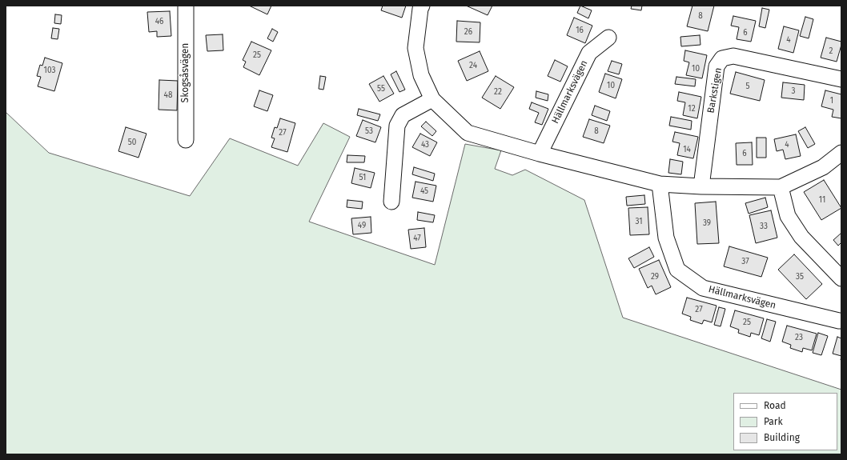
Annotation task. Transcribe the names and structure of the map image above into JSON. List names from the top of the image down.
{
  "streets": {
    "street": ["Skogsåsvägen", "Barkstigen", "Hällmarksvägen"]
  },
  "house_numbers": [
    "8",
    "46",
    "16",
    "26",
    "6",
    "4",
    "2",
    "25",
    "24",
    "10",
    "103",
    "10",
    "5",
    "55",
    "3",
    "22",
    "48",
    "1",
    "12",
    "53",
    "8",
    "27",
    "50",
    "43",
    "4",
    "14",
    "6",
    "51",
    "45",
    "11",
    "31",
    "39",
    "49",
    "33",
    "47",
    "37",
    "29",
    "35",
    "27",
    "25",
    "23"
  ],
  "legend": ["Road", "Park", "Building"]
}
